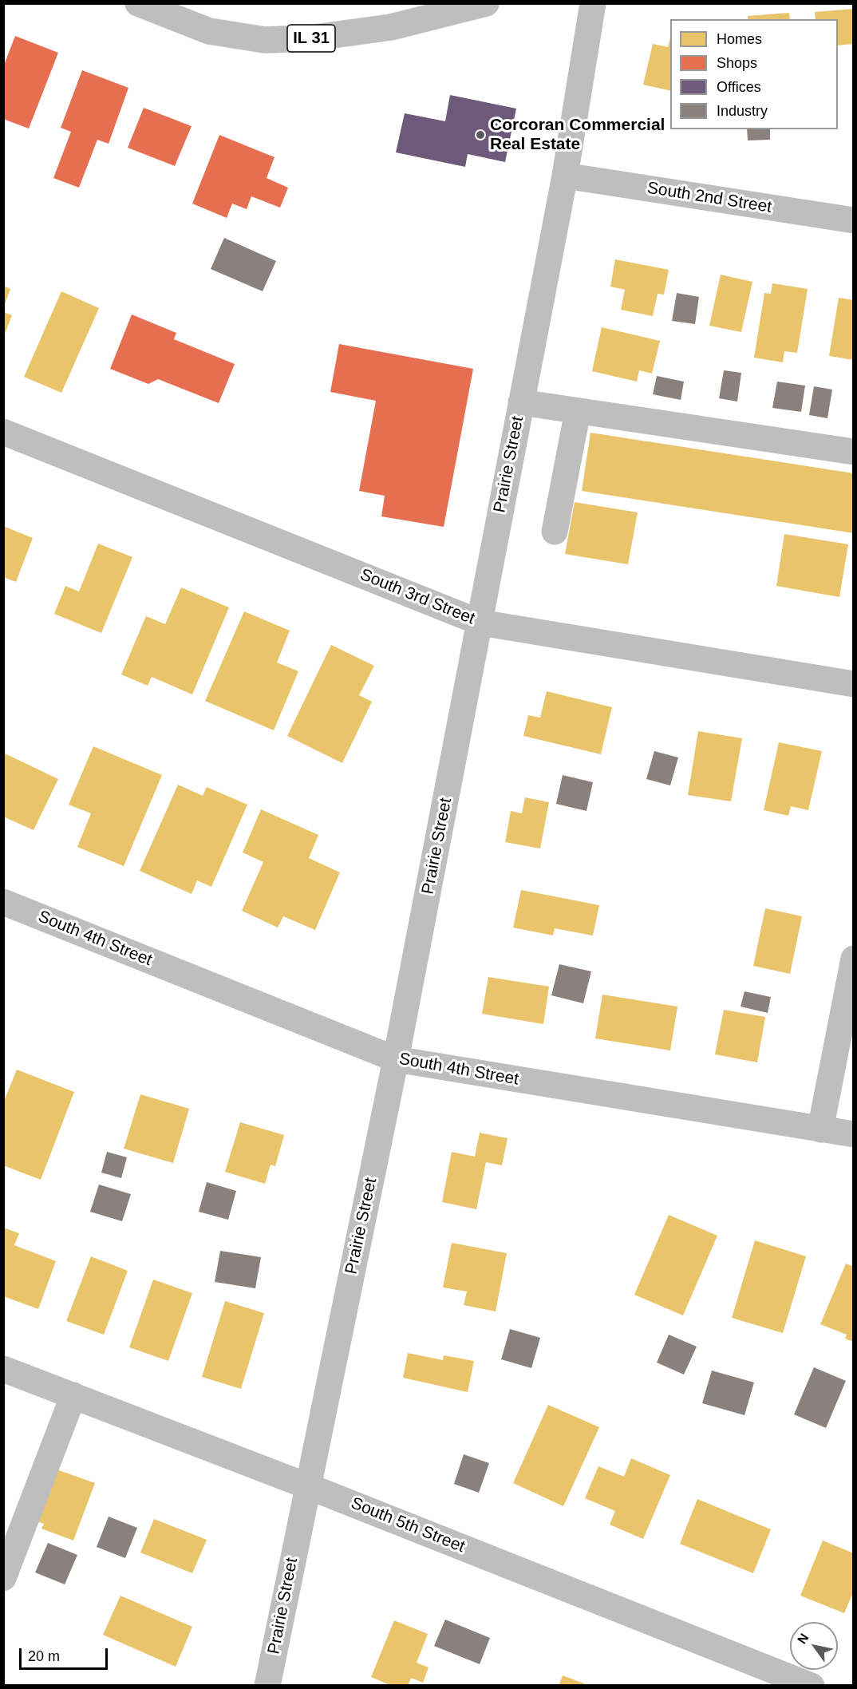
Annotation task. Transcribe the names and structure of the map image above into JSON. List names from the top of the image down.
{
  "streets": {
    "street": [
      "IL 31",
      "South 2nd Street",
      "Prairie Street",
      "South 3rd Street",
      "South 4th Street",
      "South 5th Street"
    ]
  },
  "crossings": [
    ["South 2nd Street", "Prairie Street"],
    ["Prairie Street", "South 3rd Street"],
    ["Prairie Street", "South 4th Street"],
    ["Prairie Street", "South 5th Street"]
  ],
  "places": ["Corcoran Commercial Real Estate"],
  "legend": [
    "Homes",
    "Shops",
    "Offices",
    "Industry"
  ],
  "scale_bar": "20 m",
  "north": "top left"
}
